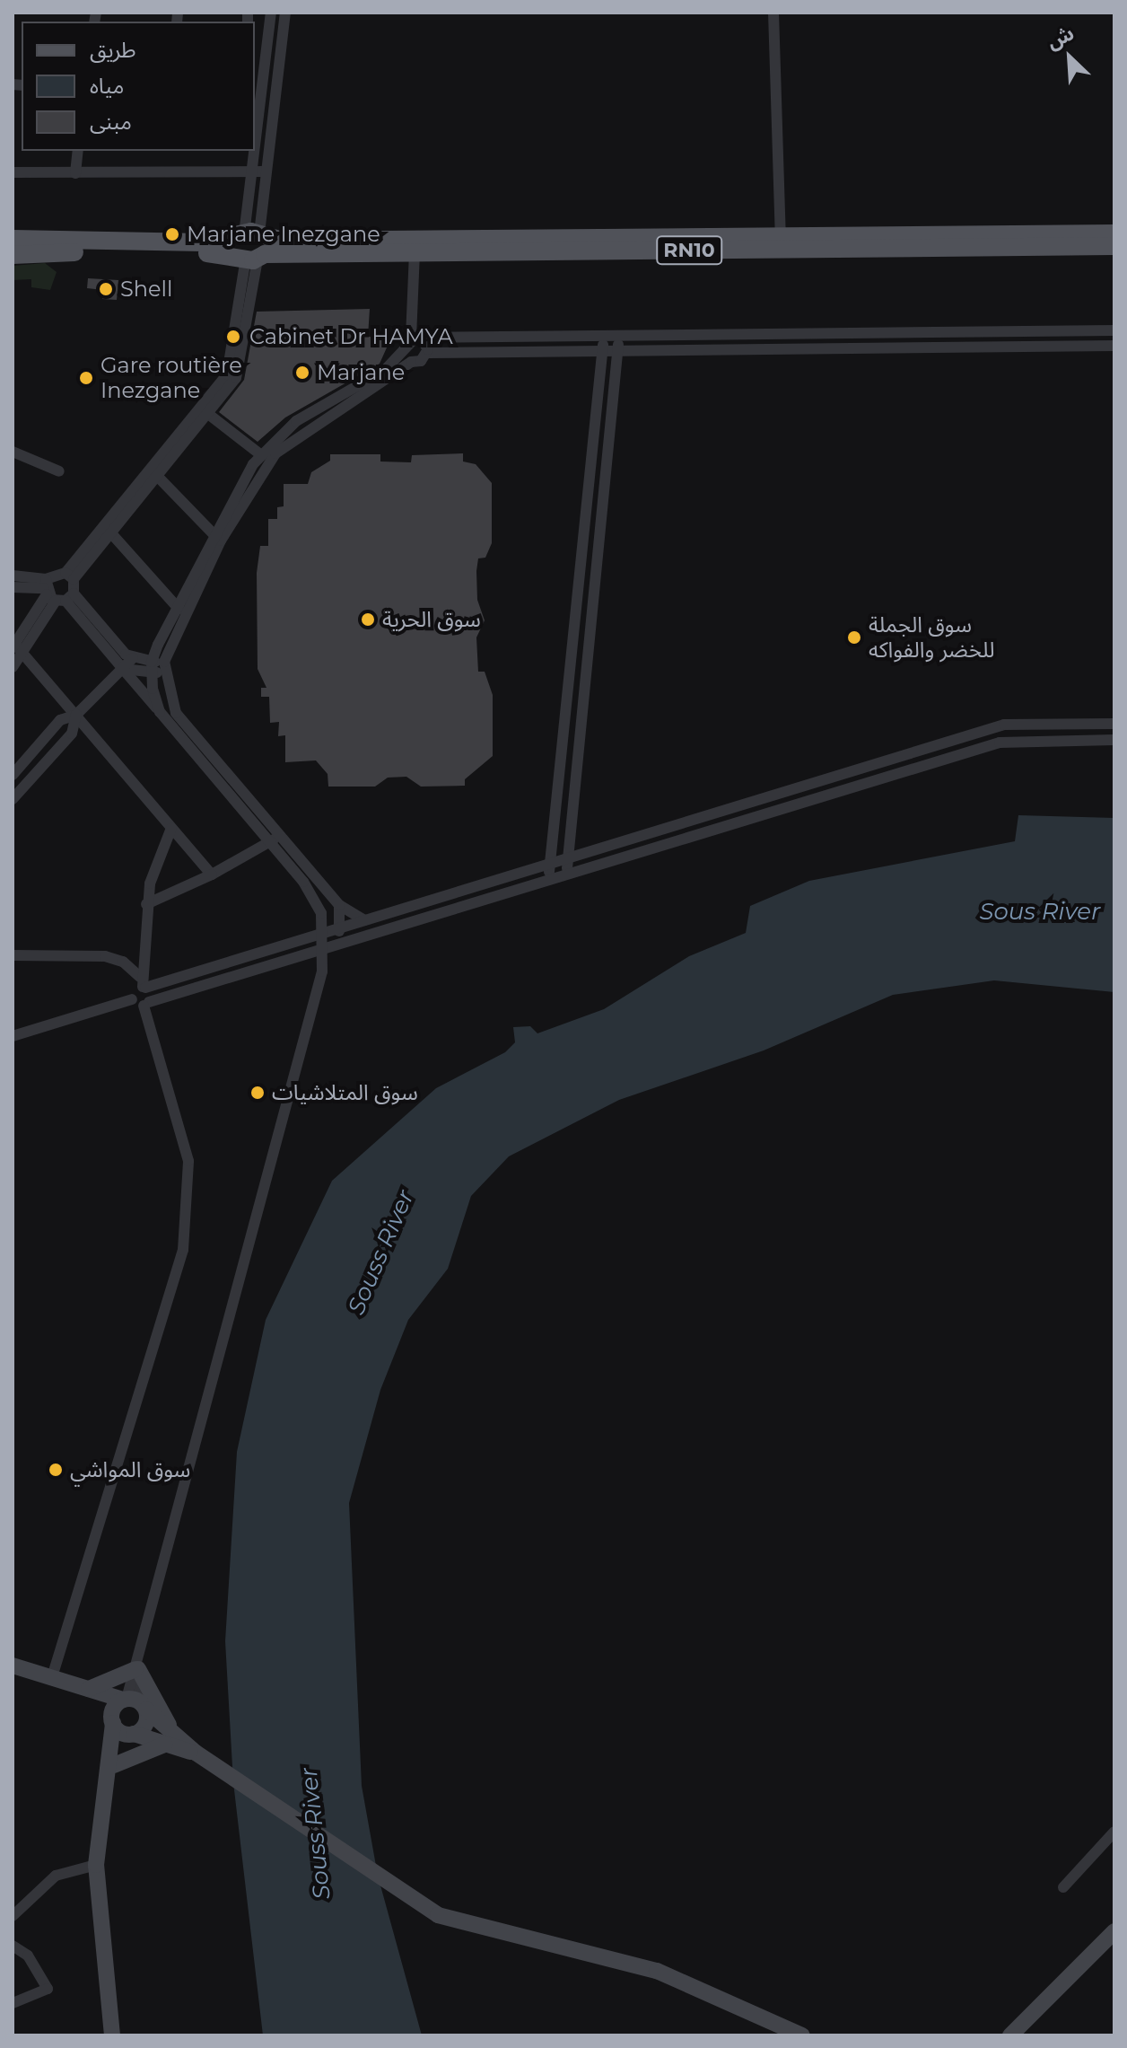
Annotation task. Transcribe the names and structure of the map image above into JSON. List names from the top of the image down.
{
  "streets": {
    "main road": ["RN10"]
  },
  "water": ["Sous River", "Souss River"],
  "places": [
    "Marjane Inezgane",
    "Shell",
    "Cabinet Dr HAMYA",
    "Marjane",
    "Gare routière Inezgane",
    "سوق الحرية",
    "سوق الجملة للخضر والفواكه",
    "سوق المتلاشيات",
    "سوق المواشي"
  ],
  "legend": ["طريق", "مياه", "مبنى"],
  "north": "top left"
}
